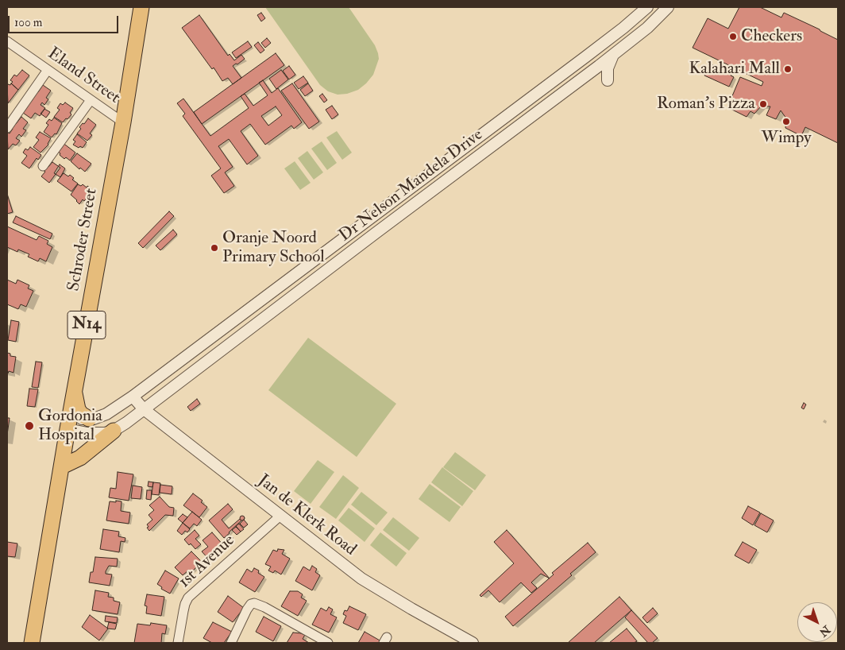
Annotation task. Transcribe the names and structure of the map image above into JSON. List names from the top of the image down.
{
  "streets": {
    "highway": ["Schroder Street", "N14"],
    "street": [
      "Eland Street",
      "Dr Nelson Mandela Drive",
      "Jan de Klerk Road",
      "1st Avenue"
    ]
  },
  "crossings": [
    ["Eland Street", "Schroder Street"],
    ["Dr Nelson Mandela Drive", "Schroder Street"],
    ["Dr Nelson Mandela Drive", "Jan de Klerk Road"],
    ["Jan de Klerk Road", "1st Avenue"]
  ],
  "places": [
    "Checkers",
    "Kalahari Mall",
    "Roman's Pizza",
    "Wimpy",
    "Oranje Noord Primary School",
    "Gordonia Hospital"
  ],
  "scale_bar": "100 m",
  "north": "bottom right"
}
